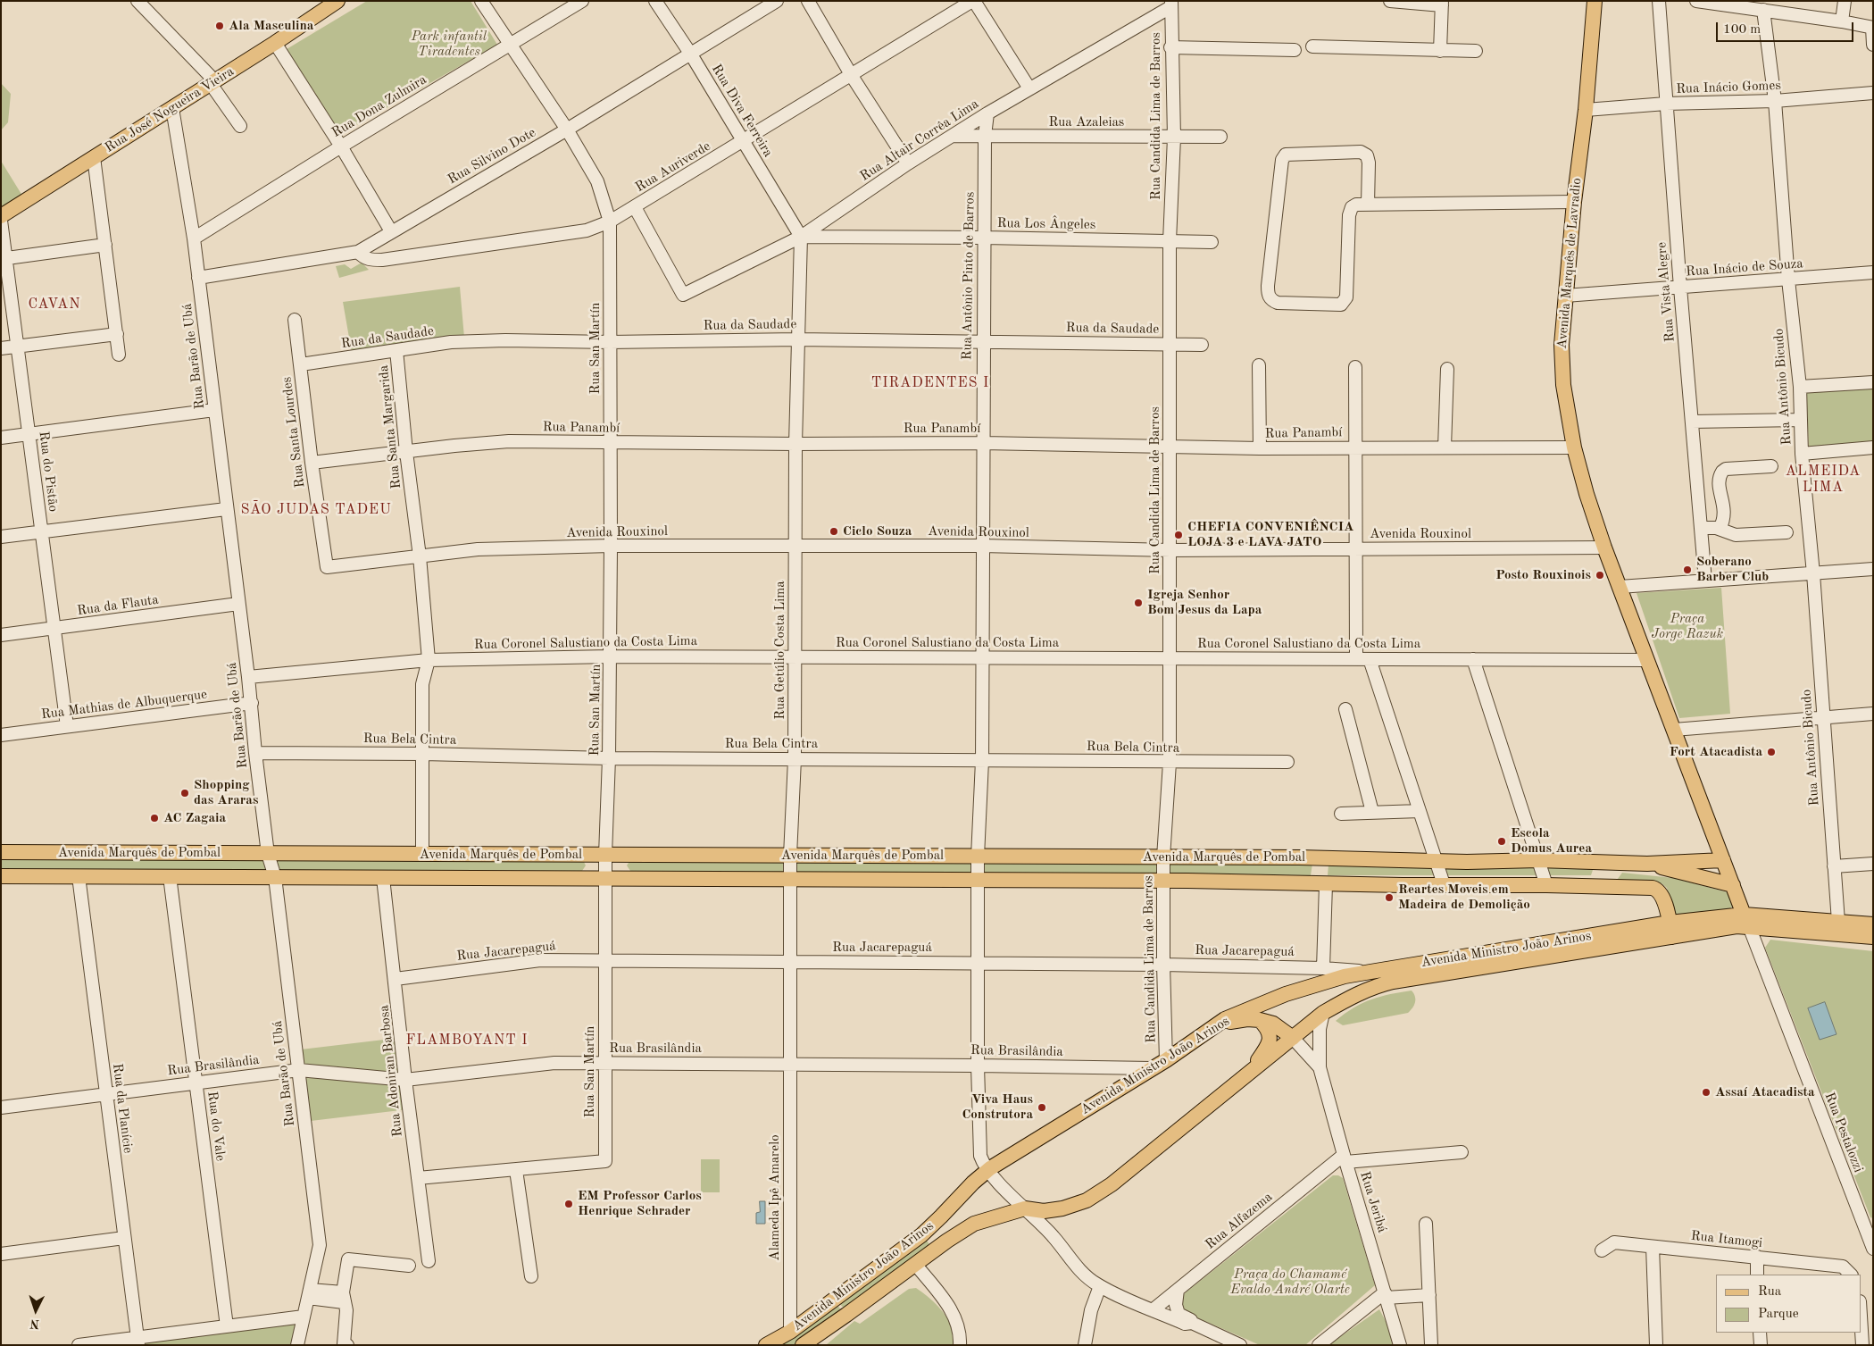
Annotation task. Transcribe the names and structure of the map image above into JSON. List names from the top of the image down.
{
  "streets": {
    "main road": [
      "Rua José Nogueira Vieira",
      "Avenida Marquês de Lavradio",
      "Avenida Marquês de Pombal",
      "Avenida Ministro João Arinos"
    ],
    "street": [
      "Rua Inácio Gomes",
      "Rua Dona Zulmira",
      "Rua Diva Ferreira",
      "Rua Candida Lima de Barros",
      "Rua Azaleias",
      "Rua Altair Corrêa Lima",
      "Rua Silvino Dote",
      "Rua Auriverde",
      "Rua Los Ângeles",
      "Rua Inácio de Souza",
      "Rua Antônio Pinto de Barros",
      "Rua Vista Alegre",
      "Rua da Saudade",
      "Rua San Martín",
      "Rua Barão de Ubá",
      "Rua Antônio Bicudo",
      "Rua Santa Margarida",
      "Rua Panambí",
      "Rua Santa Lourdes",
      "Rua do Pistão",
      "Avenida Rouxinol",
      "Rua da Flauta",
      "Rua Coronel Salustiano da Costa Lima",
      "Rua Getúlio Costa Lima",
      "Rua Mathias de Albuquerque",
      "Rua Bela Cintra",
      "Rua Jacarepaguá",
      "Rua Brasilândia",
      "Rua Adoniran Barbosa",
      "Rua da Planície",
      "Rua do Vale",
      "Rua Pestalozzi",
      "Alameda Ipê Amarelo",
      "Rua Jeribá",
      "Rua Alfazema",
      "Rua Itamogi"
    ]
  },
  "crossings": [
    ["Rua Inácio Gomes", "Avenida Marquês de Lavradio"],
    ["Rua Inácio Gomes", "Rua Vista Alegre"],
    ["Rua Inácio Gomes", "Rua Antônio Bicudo"],
    ["Rua Dona Zulmira", "Rua San Martín"],
    ["Rua Dona Zulmira", "Rua Barão de Ubá"],
    ["Rua José Nogueira Vieira", "Rua Barão de Ubá"],
    ["Rua Diva Ferreira", "Rua Altair Corrêa Lima"],
    ["Rua Diva Ferreira", "Rua Silvino Dote"],
    ["Rua Diva Ferreira", "Rua Auriverde"],
    ["Rua Diva Ferreira", "Rua Los Ângeles"],
    ["Rua Diva Ferreira", "Rua Getúlio Costa Lima"],
    ["Rua Candida Lima de Barros", "Rua Azaleias"],
    ["Rua Candida Lima de Barros", "Rua Altair Corrêa Lima"],
    ["Rua Candida Lima de Barros", "Rua Los Ângeles"],
    ["Rua Candida Lima de Barros", "Rua da Saudade"],
    ["Rua Candida Lima de Barros", "Rua Panambí"],
    ["Rua Candida Lima de Barros", "Avenida Rouxinol"],
    ["Rua Candida Lima de Barros", "Rua Coronel Salustiano da Costa Lima"],
    ["Rua Candida Lima de Barros", "Rua Bela Cintra"],
    ["Rua Candida Lima de Barros", "Avenida Marquês de Pombal"],
    ["Rua Candida Lima de Barros", "Rua Jacarepaguá"],
    ["Rua Candida Lima de Barros", "Avenida Ministro João Arinos"],
    ["Rua Azaleias", "Rua Altair Corrêa Lima"],
    ["Rua Azaleias", "Rua Antônio Pinto de Barros"],
    ["Rua Altair Corrêa Lima", "Rua Auriverde"],
    ["Rua Altair Corrêa Lima", "Rua Los Ângeles"],
    ["Rua Altair Corrêa Lima", "Rua Antônio Pinto de Barros"],
    ["Rua Altair Corrêa Lima", "Rua Getúlio Costa Lima"],
    ["Rua Silvino Dote", "Rua Auriverde"],
    ["Rua Silvino Dote", "Rua San Martín"],
    ["Rua Silvino Dote", "Rua Barão de Ubá"],
    ["Rua Auriverde", "Rua San Martín"],
    ["Rua Los Ângeles", "Rua Antônio Pinto de Barros"],
    ["Rua Los Ângeles", "Rua Getúlio Costa Lima"],
    ["Avenida Marquês de Lavradio", "Rua Inácio de Souza"],
    ["Avenida Marquês de Lavradio", "Rua Panambí"],
    ["Avenida Marquês de Lavradio", "Avenida Rouxinol"],
    ["Avenida Marquês de Lavradio", "Rua Coronel Salustiano da Costa Lima"],
    ["Avenida Marquês de Lavradio", "Avenida Marquês de Pombal"],
    ["Rua Inácio de Souza", "Rua Vista Alegre"],
    ["Rua Inácio de Souza", "Rua Antônio Bicudo"],
    ["Rua Antônio Pinto de Barros", "Rua da Saudade"],
    ["Rua Antônio Pinto de Barros", "Rua Panambí"],
    ["Rua Antônio Pinto de Barros", "Avenida Rouxinol"],
    ["Rua Antônio Pinto de Barros", "Rua Coronel Salustiano da Costa Lima"],
    ["Rua Antônio Pinto de Barros", "Rua Bela Cintra"],
    ["Rua Antônio Pinto de Barros", "Avenida Marquês de Pombal"],
    ["Rua da Saudade", "Rua San Martín"],
    ["Rua da Saudade", "Rua Santa Margarida"],
    ["Rua da Saudade", "Rua Santa Lourdes"],
    ["Rua da Saudade", "Rua Getúlio Costa Lima"],
    ["Rua San Martín", "Rua Panambí"],
    ["Rua San Martín", "Avenida Rouxinol"],
    ["Rua San Martín", "Rua Coronel Salustiano da Costa Lima"],
    ["Rua San Martín", "Rua Bela Cintra"],
    ["Rua San Martín", "Avenida Marquês de Pombal"],
    ["Rua San Martín", "Rua Jacarepaguá"],
    ["Rua San Martín", "Rua Brasilândia"],
    ["Rua Barão de Ubá", "Rua da Flauta"],
    ["Rua Barão de Ubá", "Rua Coronel Salustiano da Costa Lima"],
    ["Rua Barão de Ubá", "Rua Mathias de Albuquerque"],
    ["Rua Barão de Ubá", "Rua Bela Cintra"],
    ["Rua Barão de Ubá", "Avenida Marquês de Pombal"],
    ["Rua Barão de Ubá", "Rua Brasilândia"],
    ["Rua Santa Margarida", "Rua Panambí"],
    ["Rua Santa Margarida", "Avenida Rouxinol"],
    ["Rua Santa Margarida", "Rua Coronel Salustiano da Costa Lima"],
    ["Rua Santa Margarida", "Rua Bela Cintra"],
    ["Rua Santa Margarida", "Avenida Marquês de Pombal"],
    ["Rua Panambí", "Rua Santa Lourdes"],
    ["Rua Panambí", "Rua Getúlio Costa Lima"],
    ["Rua Santa Lourdes", "Avenida Rouxinol"],
    ["Rua do Pistão", "Rua da Flauta"],
    ["Rua do Pistão", "Rua Mathias de Albuquerque"],
    ["Avenida Rouxinol", "Rua Getúlio Costa Lima"],
    ["Rua Coronel Salustiano da Costa Lima", "Rua Getúlio Costa Lima"],
    ["Rua Getúlio Costa Lima", "Rua Bela Cintra"],
    ["Rua Getúlio Costa Lima", "Avenida Marquês de Pombal"],
    ["Avenida Marquês de Pombal", "Avenida Ministro João Arinos"],
    ["Avenida Marquês de Pombal", "Rua Adoniran Barbosa"],
    ["Avenida Marquês de Pombal", "Rua da Planície"],
    ["Avenida Marquês de Pombal", "Rua do Vale"],
    ["Rua Jacarepaguá", "Avenida Ministro João Arinos"],
    ["Rua Jacarepaguá", "Rua Adoniran Barbosa"],
    ["Avenida Ministro João Arinos", "Rua Brasilândia"],
    ["Avenida Ministro João Arinos", "Rua Pestalozzi"],
    ["Avenida Ministro João Arinos", "Alameda Ipê Amarelo"],
    ["Rua Brasilândia", "Rua Adoniran Barbosa"],
    ["Rua Brasilândia", "Rua da Planície"],
    ["Rua Brasilândia", "Rua do Vale"],
    ["Rua Brasilândia", "Alameda Ipê Amarelo"],
    ["Rua Jeribá", "Rua Alfazema"]
  ],
  "districts": [
    "CAVAN",
    "TIRADENTES I",
    "ALMEIDA LIMA",
    "SÃO JUDAS TADEU",
    "FLAMBOYANT I"
  ],
  "parks": ["Park infantil Tiradentes", "Praça Jorge Razuk", "Praça do Chamamé Evaldo André Olarte"],
  "places": [
    "Ala Masculina",
    "Ciclo Souza",
    "CHEFIA CONVENIÊNCIA LOJA 3 e LAVA JATO",
    "Soberano Barber Club",
    "Posto Rouxinois",
    "Igreja Senhor Bom Jesus da Lapa",
    "Fort Atacadista",
    "Shopping das Araras",
    "AC Zagaia",
    "Escola Domus Aurea",
    "Reartes Moveis em Madeira de Demolição",
    "Assaí Atacadista",
    "Viva Haus Construtora",
    "EM Professor Carlos Henrique Schrader"
  ],
  "legend": ["Rua", "Parque"],
  "scale_bar": "100 m",
  "north": "bottom"
}
